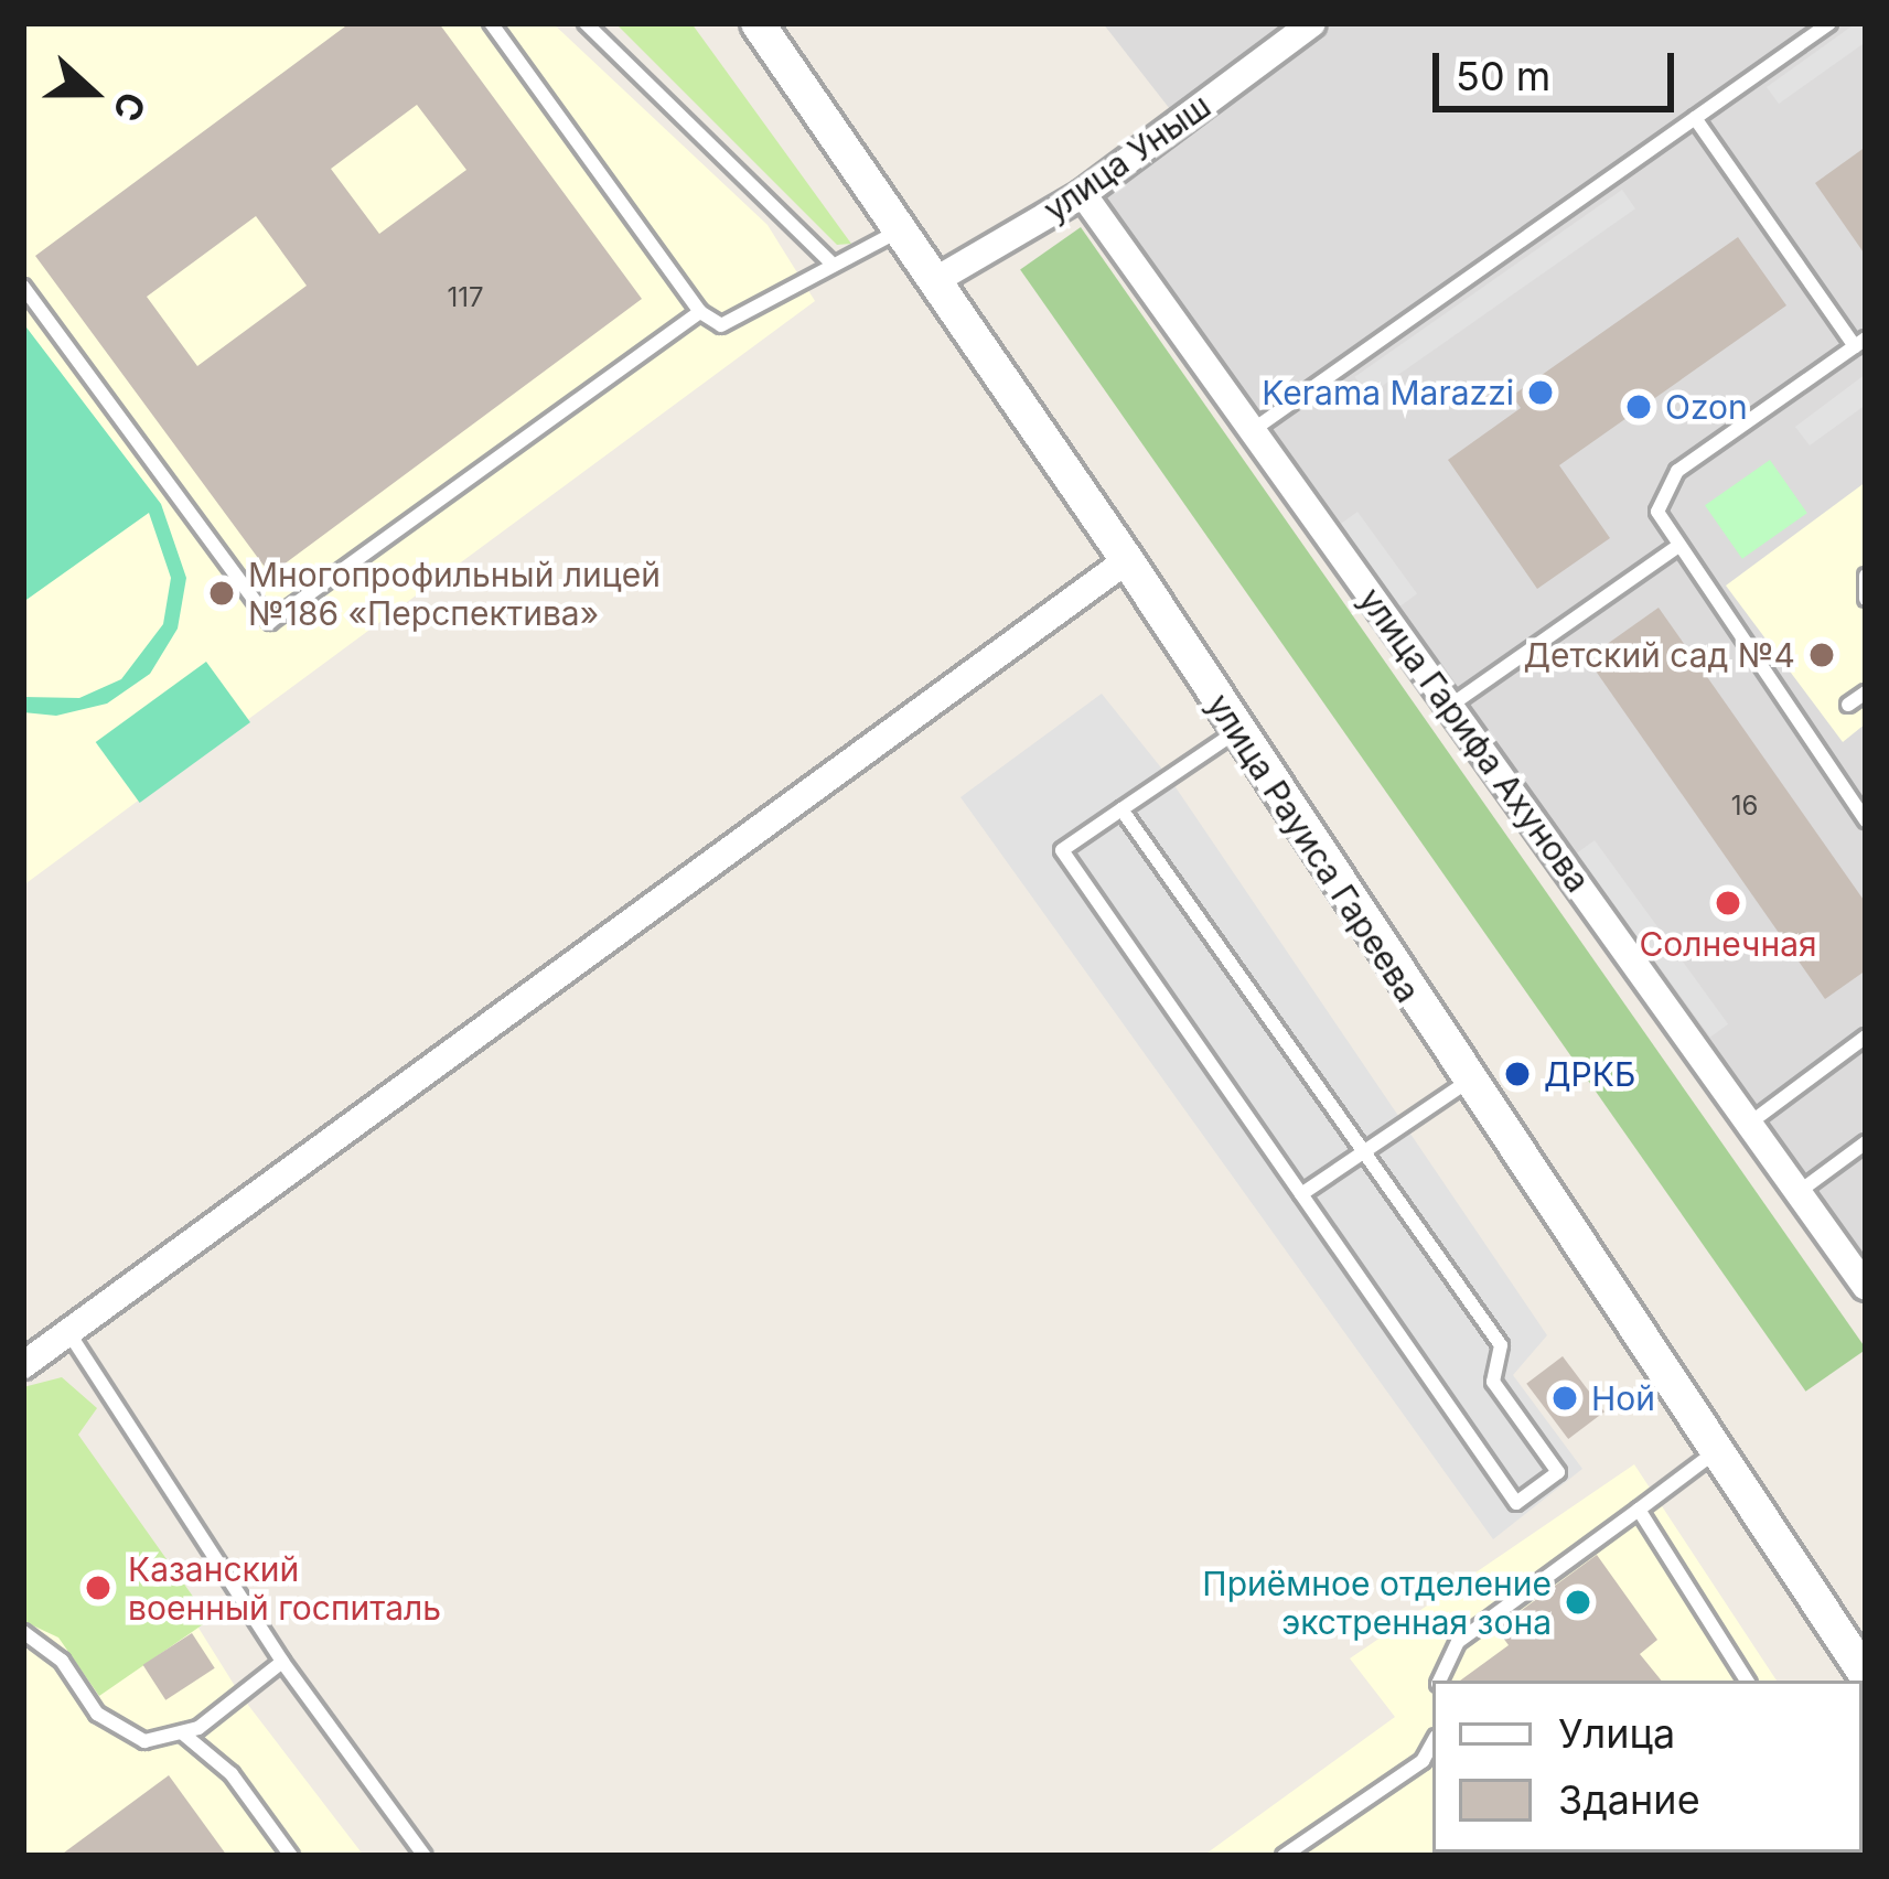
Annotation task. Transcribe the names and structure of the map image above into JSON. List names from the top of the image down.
{
  "streets": {
    "street": ["улица Уныш", "улица Гарифа Ахунова", "улица Рауиса Гареева"]
  },
  "crossings": [
    ["улица Уныш", "улица Гарифа Ахунова"],
    ["улица Уныш", "улица Рауиса Гареева"]
  ],
  "places": [
    "Kerama Marazzi",
    "Ozon",
    "Многопрофильный лицей №186 «Перспектива»",
    "Детский сад №4",
    "Солнечная",
    "ДРКБ",
    "Ной",
    "Казанский военный госпиталь",
    "Приёмное отделение экстренная зона"
  ],
  "house_numbers": ["117", "16"],
  "legend": ["Улица", "Здание"],
  "scale_bar": "50 m",
  "north": "right"
}
